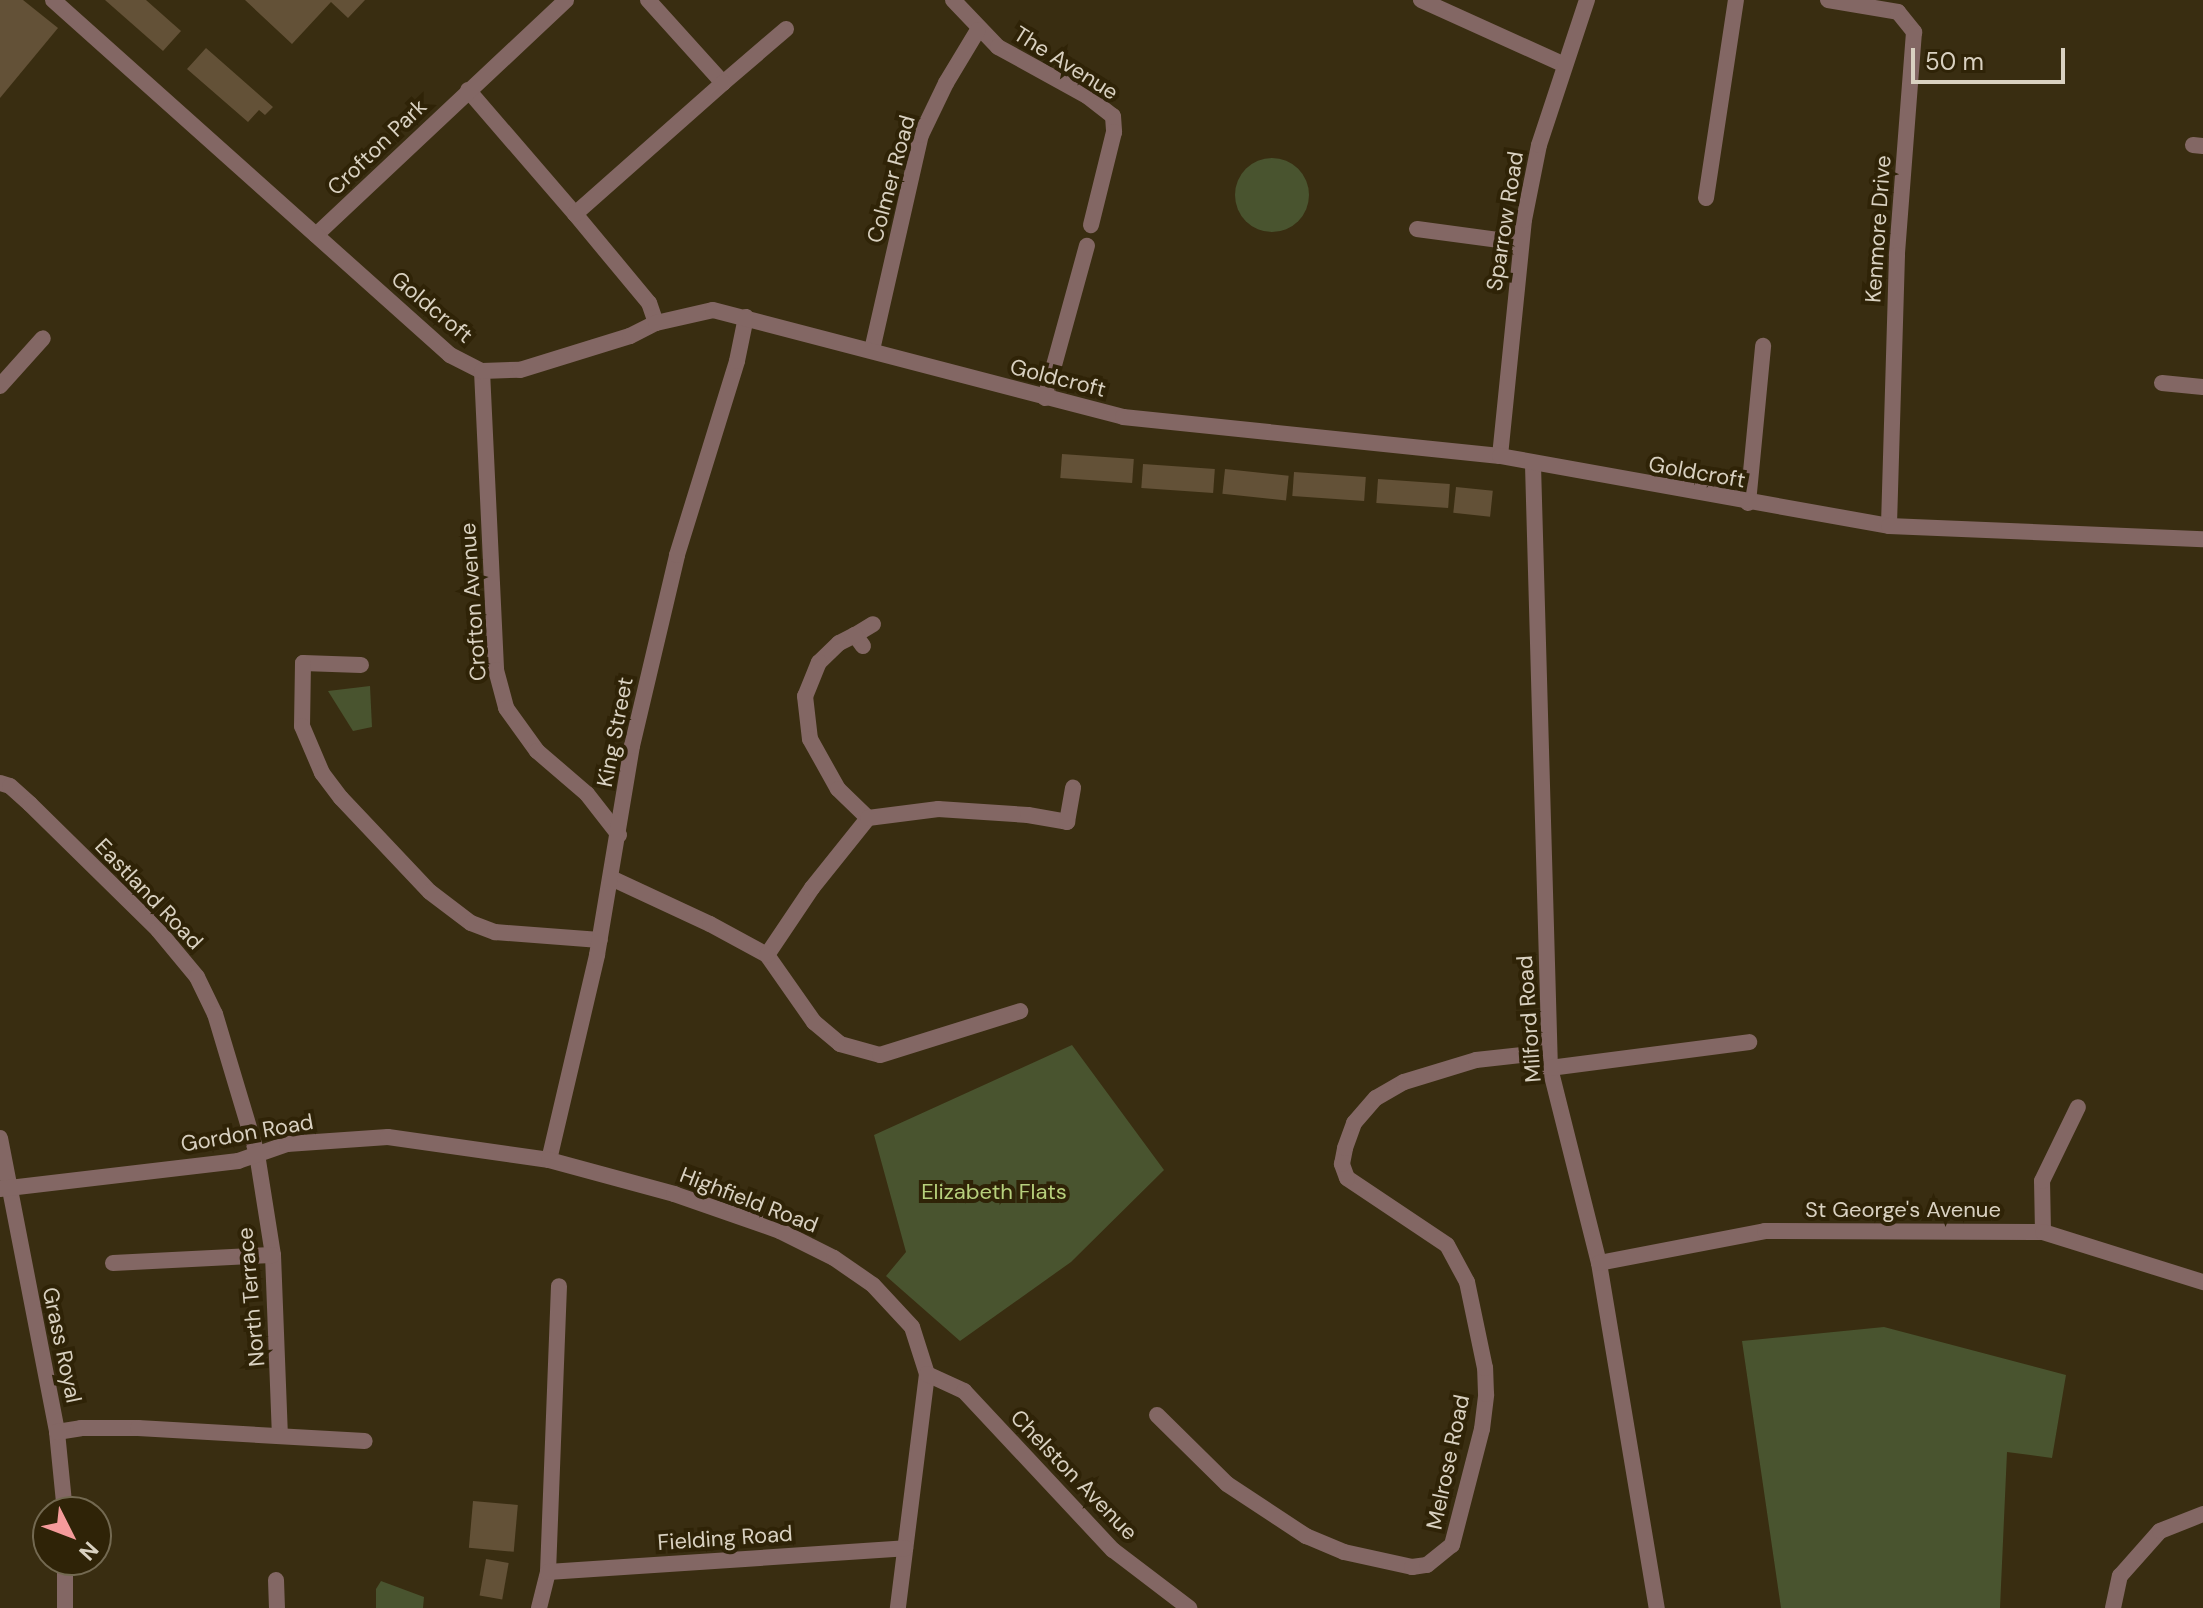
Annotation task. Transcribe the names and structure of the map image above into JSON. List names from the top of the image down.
{
  "streets": {
    "street": [
      "The Avenue",
      "Crofton Park",
      "Colmer Road",
      "Sparrow Road",
      "Kenmore Drive",
      "Goldcroft",
      "Crofton Avenue",
      "King Street",
      "Eastland Road",
      "Milford Road",
      "Gordon Road",
      "Highfield Road",
      "St George's Avenue",
      "North Terrace",
      "Grass Royal",
      "Melrose Road",
      "Chelston Avenue",
      "Fielding Road"
    ]
  },
  "crossings": [
    ["The Avenue", "Colmer Road"],
    ["Crofton Park", "Goldcroft"],
    ["Colmer Road", "Goldcroft"],
    ["Sparrow Road", "Goldcroft"],
    ["Kenmore Drive", "Goldcroft"],
    ["Goldcroft", "Crofton Avenue"],
    ["Goldcroft", "King Street"],
    ["Goldcroft", "Milford Road"],
    ["Crofton Avenue", "King Street"],
    ["King Street", "Gordon Road"],
    ["King Street", "Highfield Road"],
    ["Eastland Road", "Gordon Road"],
    ["Eastland Road", "North Terrace"],
    ["Milford Road", "St George's Avenue"],
    ["Milford Road", "Melrose Road"],
    ["Gordon Road", "Highfield Road"],
    ["Gordon Road", "North Terrace"],
    ["Gordon Road", "Grass Royal"],
    ["Highfield Road", "Chelston Avenue"],
    ["Highfield Road", "Fielding Road"]
  ],
  "parks": ["Elizabeth Flats"],
  "scale_bar": "50 m",
  "north": "bottom right"
}
